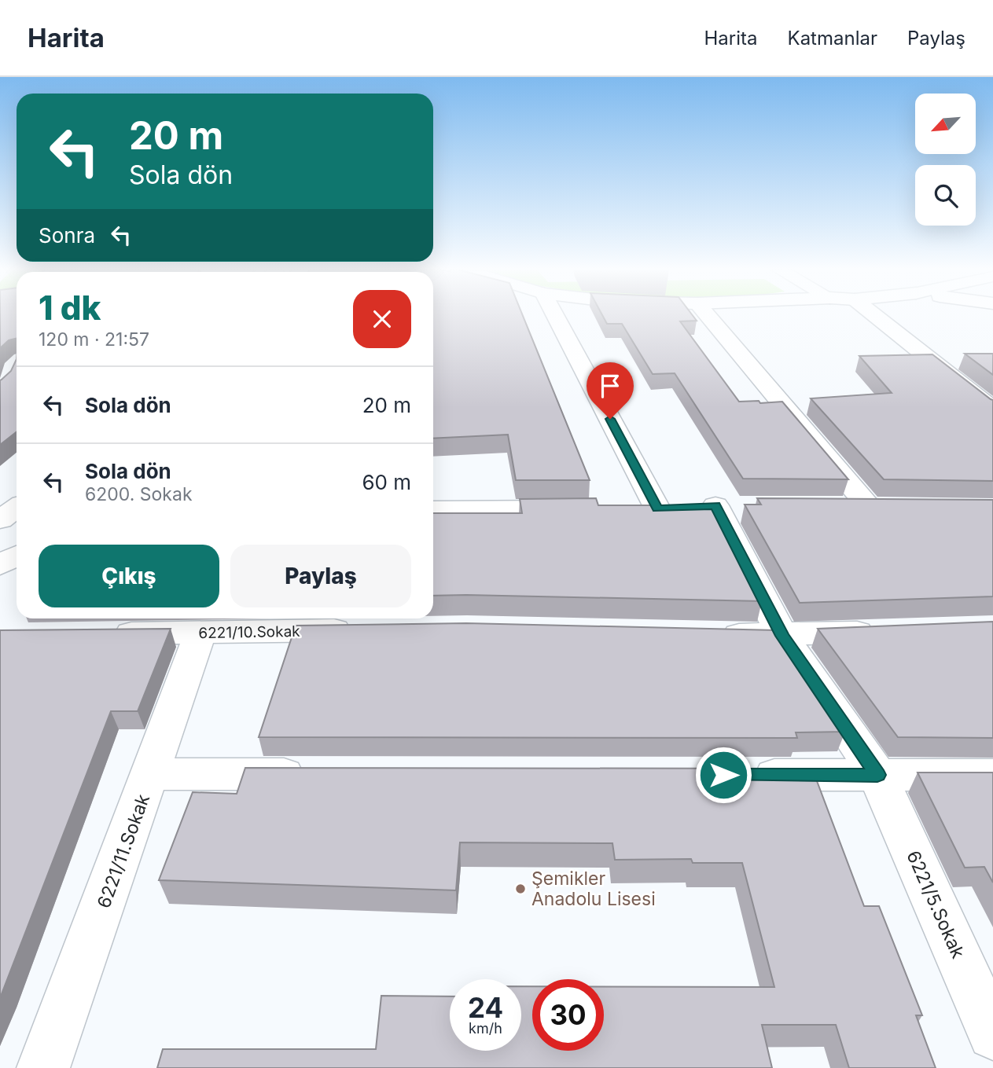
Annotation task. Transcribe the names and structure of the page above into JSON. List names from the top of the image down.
{
  "streets": {
    "street": ["6221/10.Sokak", "6221/11.Sokak", "6221/5.Sokak"]
  },
  "crossings": [
    ["6221/10.Sokak", "6221/11.Sokak"]
  ],
  "places": ["Şemikler Anadolu Lisesi"],
  "north": "bottom left",
  "page": {
    "header": "Harita",
    "nav": ["Harita", "Katmanlar", "Paylaş"],
    "turn": ["20 m", "Sola dön"],
    "then": "Sonra",
    "heading": ["1 dk", "120 m · 21:57"],
    "list": [
      {
        "name": "Sola dön",
        "value": "20 m"
      },
      {
        "name": "Sola dön",
        "note": "6200. Sokak",
        "value": "60 m"
      }
    ],
    "buttons": ["Çıkış", "Paylaş"],
    "speed": "24 km/h",
    "limit": "30"
  }
}
